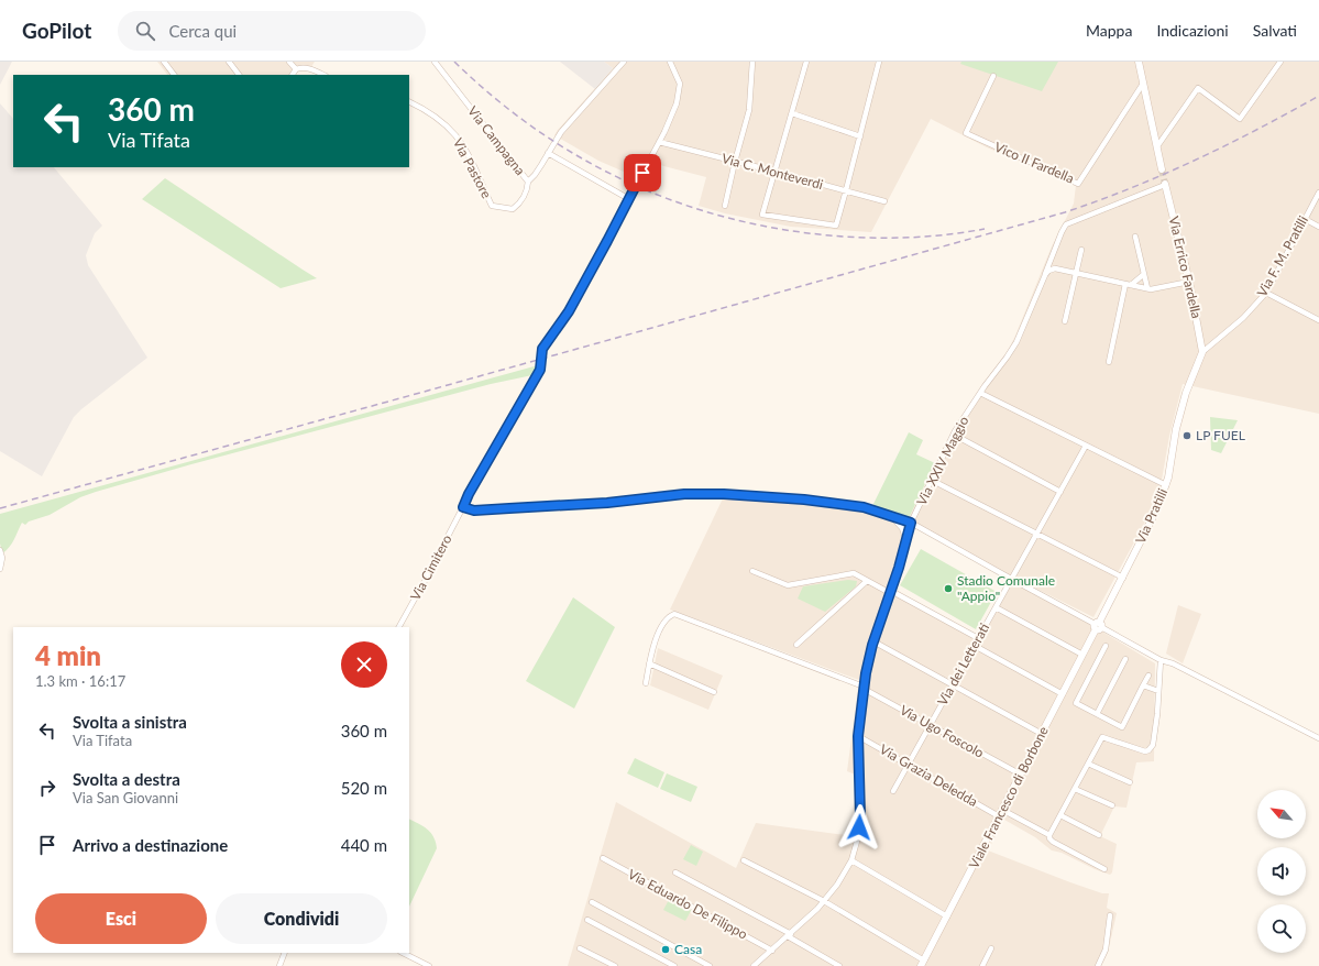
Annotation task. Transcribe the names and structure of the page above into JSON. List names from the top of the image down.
{
  "streets": {
    "street": [
      "Via Campagna",
      "Vico II Fardella",
      "Via Pastore",
      "Via C. Monteverdi",
      "Via F. M. Pratilli",
      "Via Errico Fardella",
      "Via XXIV Maggio",
      "Via Pratilli",
      "Via Cimitero",
      "Via dei Letterati",
      "Via Ugo Foscolo",
      "Via Grazia Deledda",
      "Viale Francesco di Borbone",
      "Via Eduardo De Filippo"
    ]
  },
  "crossings": [
    ["Via Campagna", "Via Pastore"],
    ["Via C. Monteverdi", "Via Cimitero"],
    ["Via F. M. Pratilli", "Via Errico Fardella"],
    ["Via F. M. Pratilli", "Via Pratilli"],
    ["Via Errico Fardella", "Via Pratilli"],
    ["Via XXIV Maggio", "Via Ugo Foscolo"],
    ["Via XXIV Maggio", "Via Grazia Deledda"],
    ["Via XXIV Maggio", "Via Eduardo De Filippo"],
    ["Via Pratilli", "Viale Francesco di Borbone"],
    ["Via dei Letterati", "Via Ugo Foscolo"],
    ["Via dei Letterati", "Via Grazia Deledda"],
    ["Via Ugo Foscolo", "Viale Francesco di Borbone"],
    ["Via Grazia Deledda", "Viale Francesco di Borbone"]
  ],
  "places": ["LP FUEL", "Stadio Comunale \"Appio\"", "Casa"],
  "north": "top left",
  "page": {
    "header": "GoPilot",
    "search": "Cerca qui",
    "nav": ["Mappa", "Indicazioni", "Salvati"],
    "turn": ["360 m", "Via Tifata"],
    "heading": ["4 min", "1.3 km · 16:17"],
    "list": [
      {
        "name": "Svolta a sinistra",
        "note": "Via Tifata",
        "value": "360 m"
      },
      {
        "name": "Svolta a destra",
        "note": "Via San Giovanni",
        "value": "520 m"
      },
      {
        "name": "Arrivo a destinazione",
        "value": "440 m"
      }
    ],
    "buttons": ["Esci", "Condividi"]
  }
}
